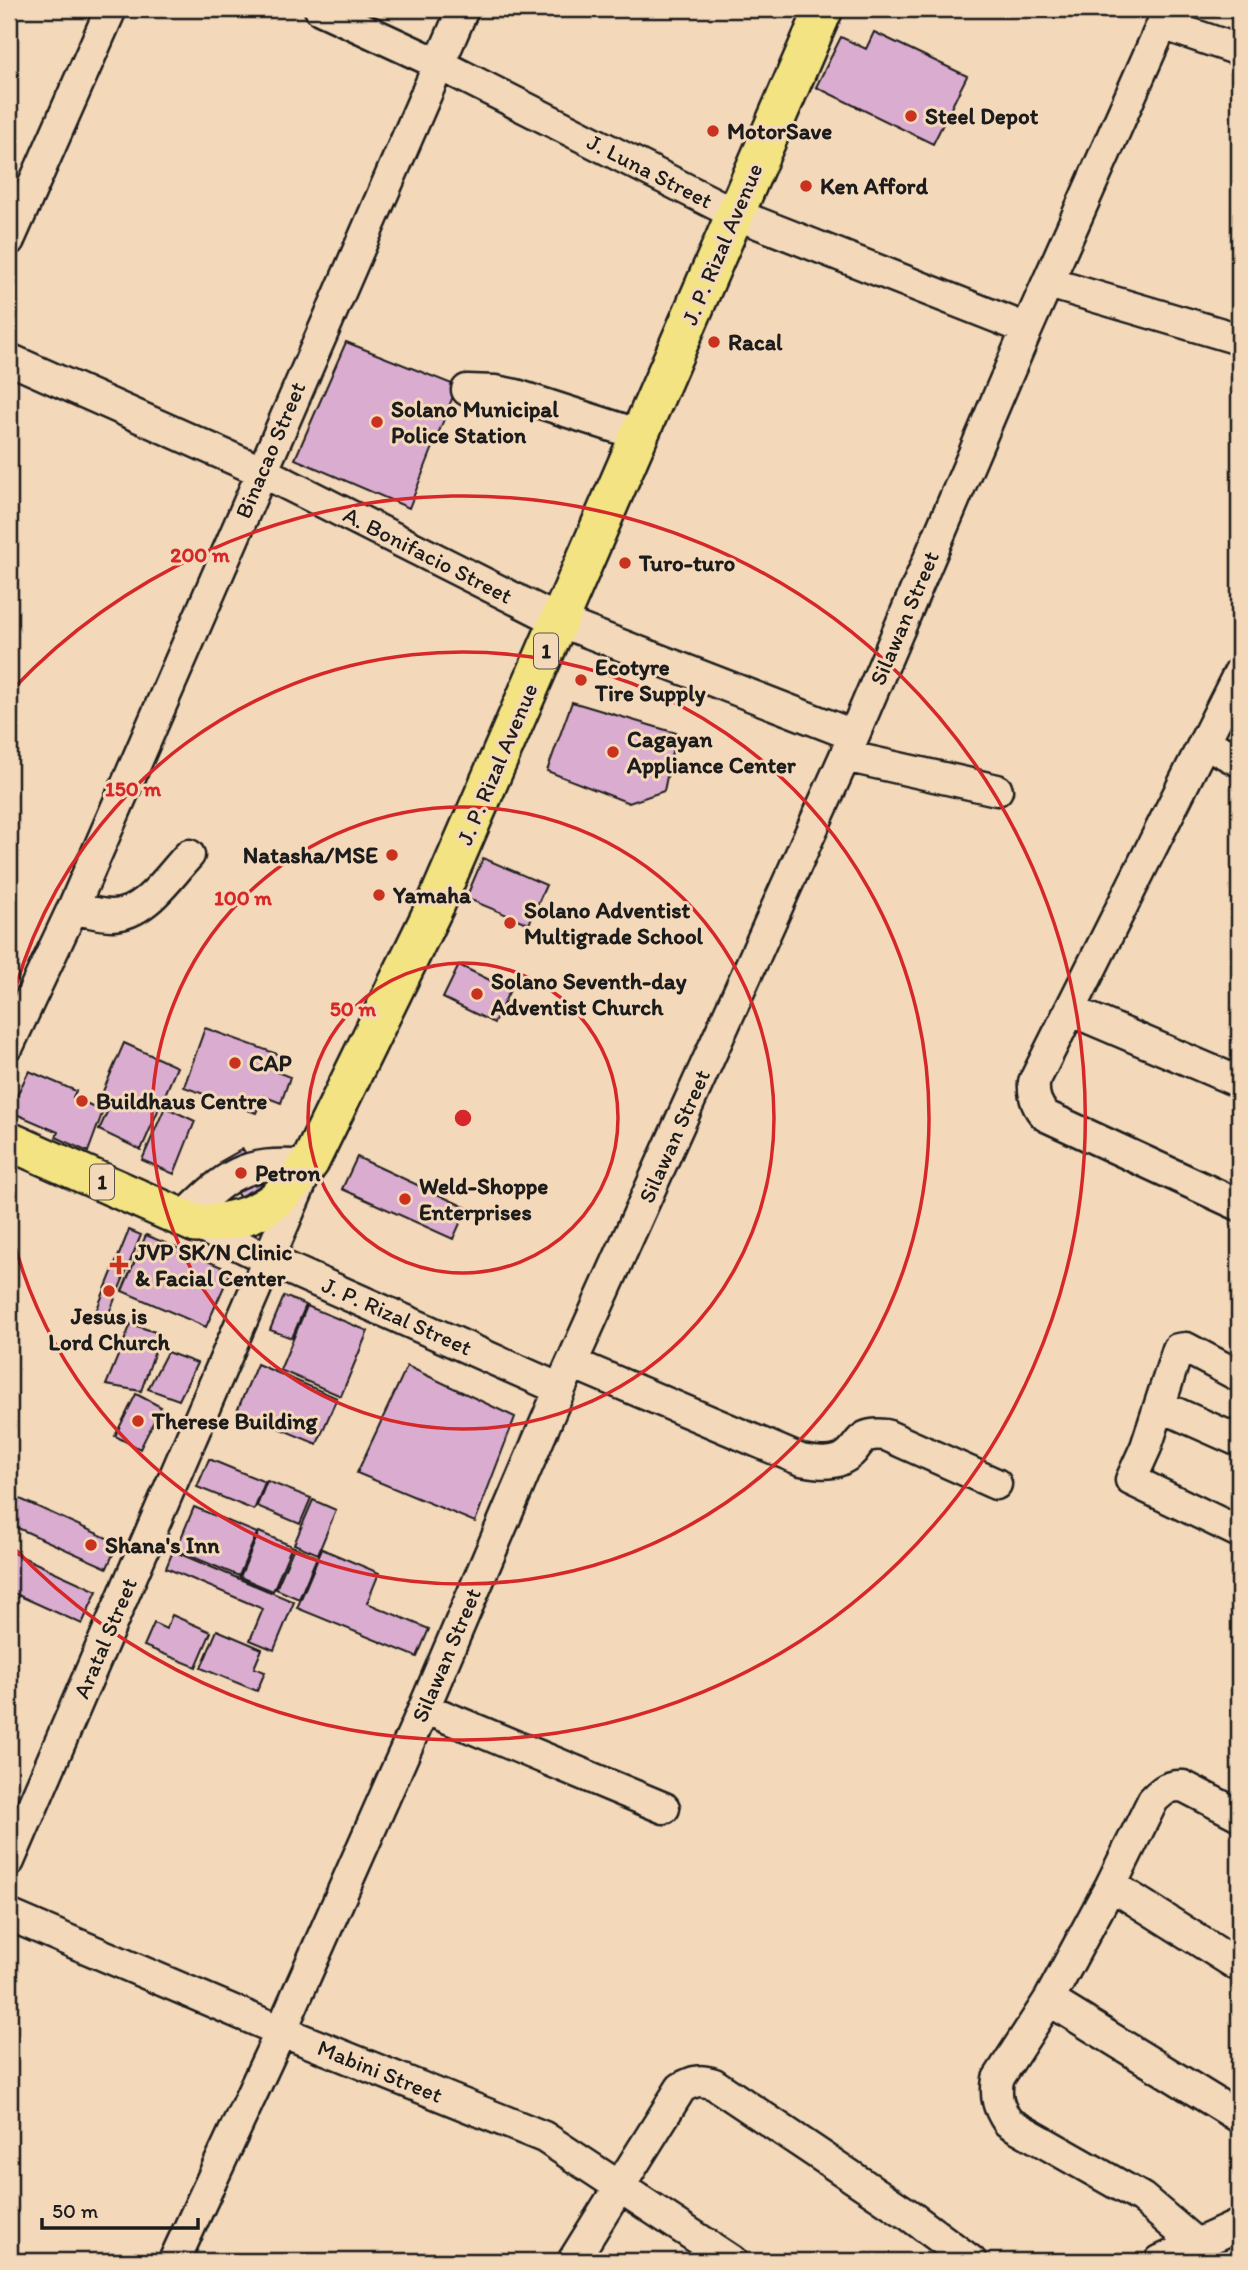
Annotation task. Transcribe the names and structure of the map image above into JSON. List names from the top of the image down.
{
  "streets": {
    "main road": ["J. P. Rizal Avenue", "1"],
    "street": [
      "J. Luna Street",
      "Binacao Street",
      "A. Bonifacio Street",
      "Silawan Street",
      "J. P. Rizal Street",
      "Aratal Street",
      "Mabini Street"
    ]
  },
  "crossings": [
    ["J. Luna Street", "J. P. Rizal Avenue"],
    ["J. Luna Street", "Binacao Street"],
    ["J. Luna Street", "Silawan Street"],
    ["J. P. Rizal Avenue", "A. Bonifacio Street"],
    ["J. P. Rizal Avenue", "J. P. Rizal Street"],
    ["J. P. Rizal Avenue", "Aratal Street"],
    ["Binacao Street", "A. Bonifacio Street"],
    ["A. Bonifacio Street", "Silawan Street"],
    ["Silawan Street", "J. P. Rizal Street"],
    ["Silawan Street", "Mabini Street"],
    ["J. P. Rizal Street", "Aratal Street"]
  ],
  "places": {
    "other": [
      "Steel Depot",
      "MotorSave",
      "Ken Afford",
      "Racal",
      "Solano Municipal Police Station",
      "Turo-turo",
      "Ecotyre Tire Supply",
      "Cagayan Appliance Center",
      "Natasha/MSE",
      "Yamaha",
      "Solano Adventist Multigrade School",
      "Solano Seventh-day Adventist Church",
      "CAP",
      "Buildhaus Centre",
      "Petron",
      "Weld-Shoppe Enterprises",
      "Jesus is Lord Church",
      "Therese Building",
      "Shana's Inn"
    ],
    "health": ["JVP SK/N Clinic & Facial Center"]
  },
  "scale_bar": "50 m",
  "rings": [
    "200 m",
    "150 m",
    "100 m",
    "50 m"
  ]
}
